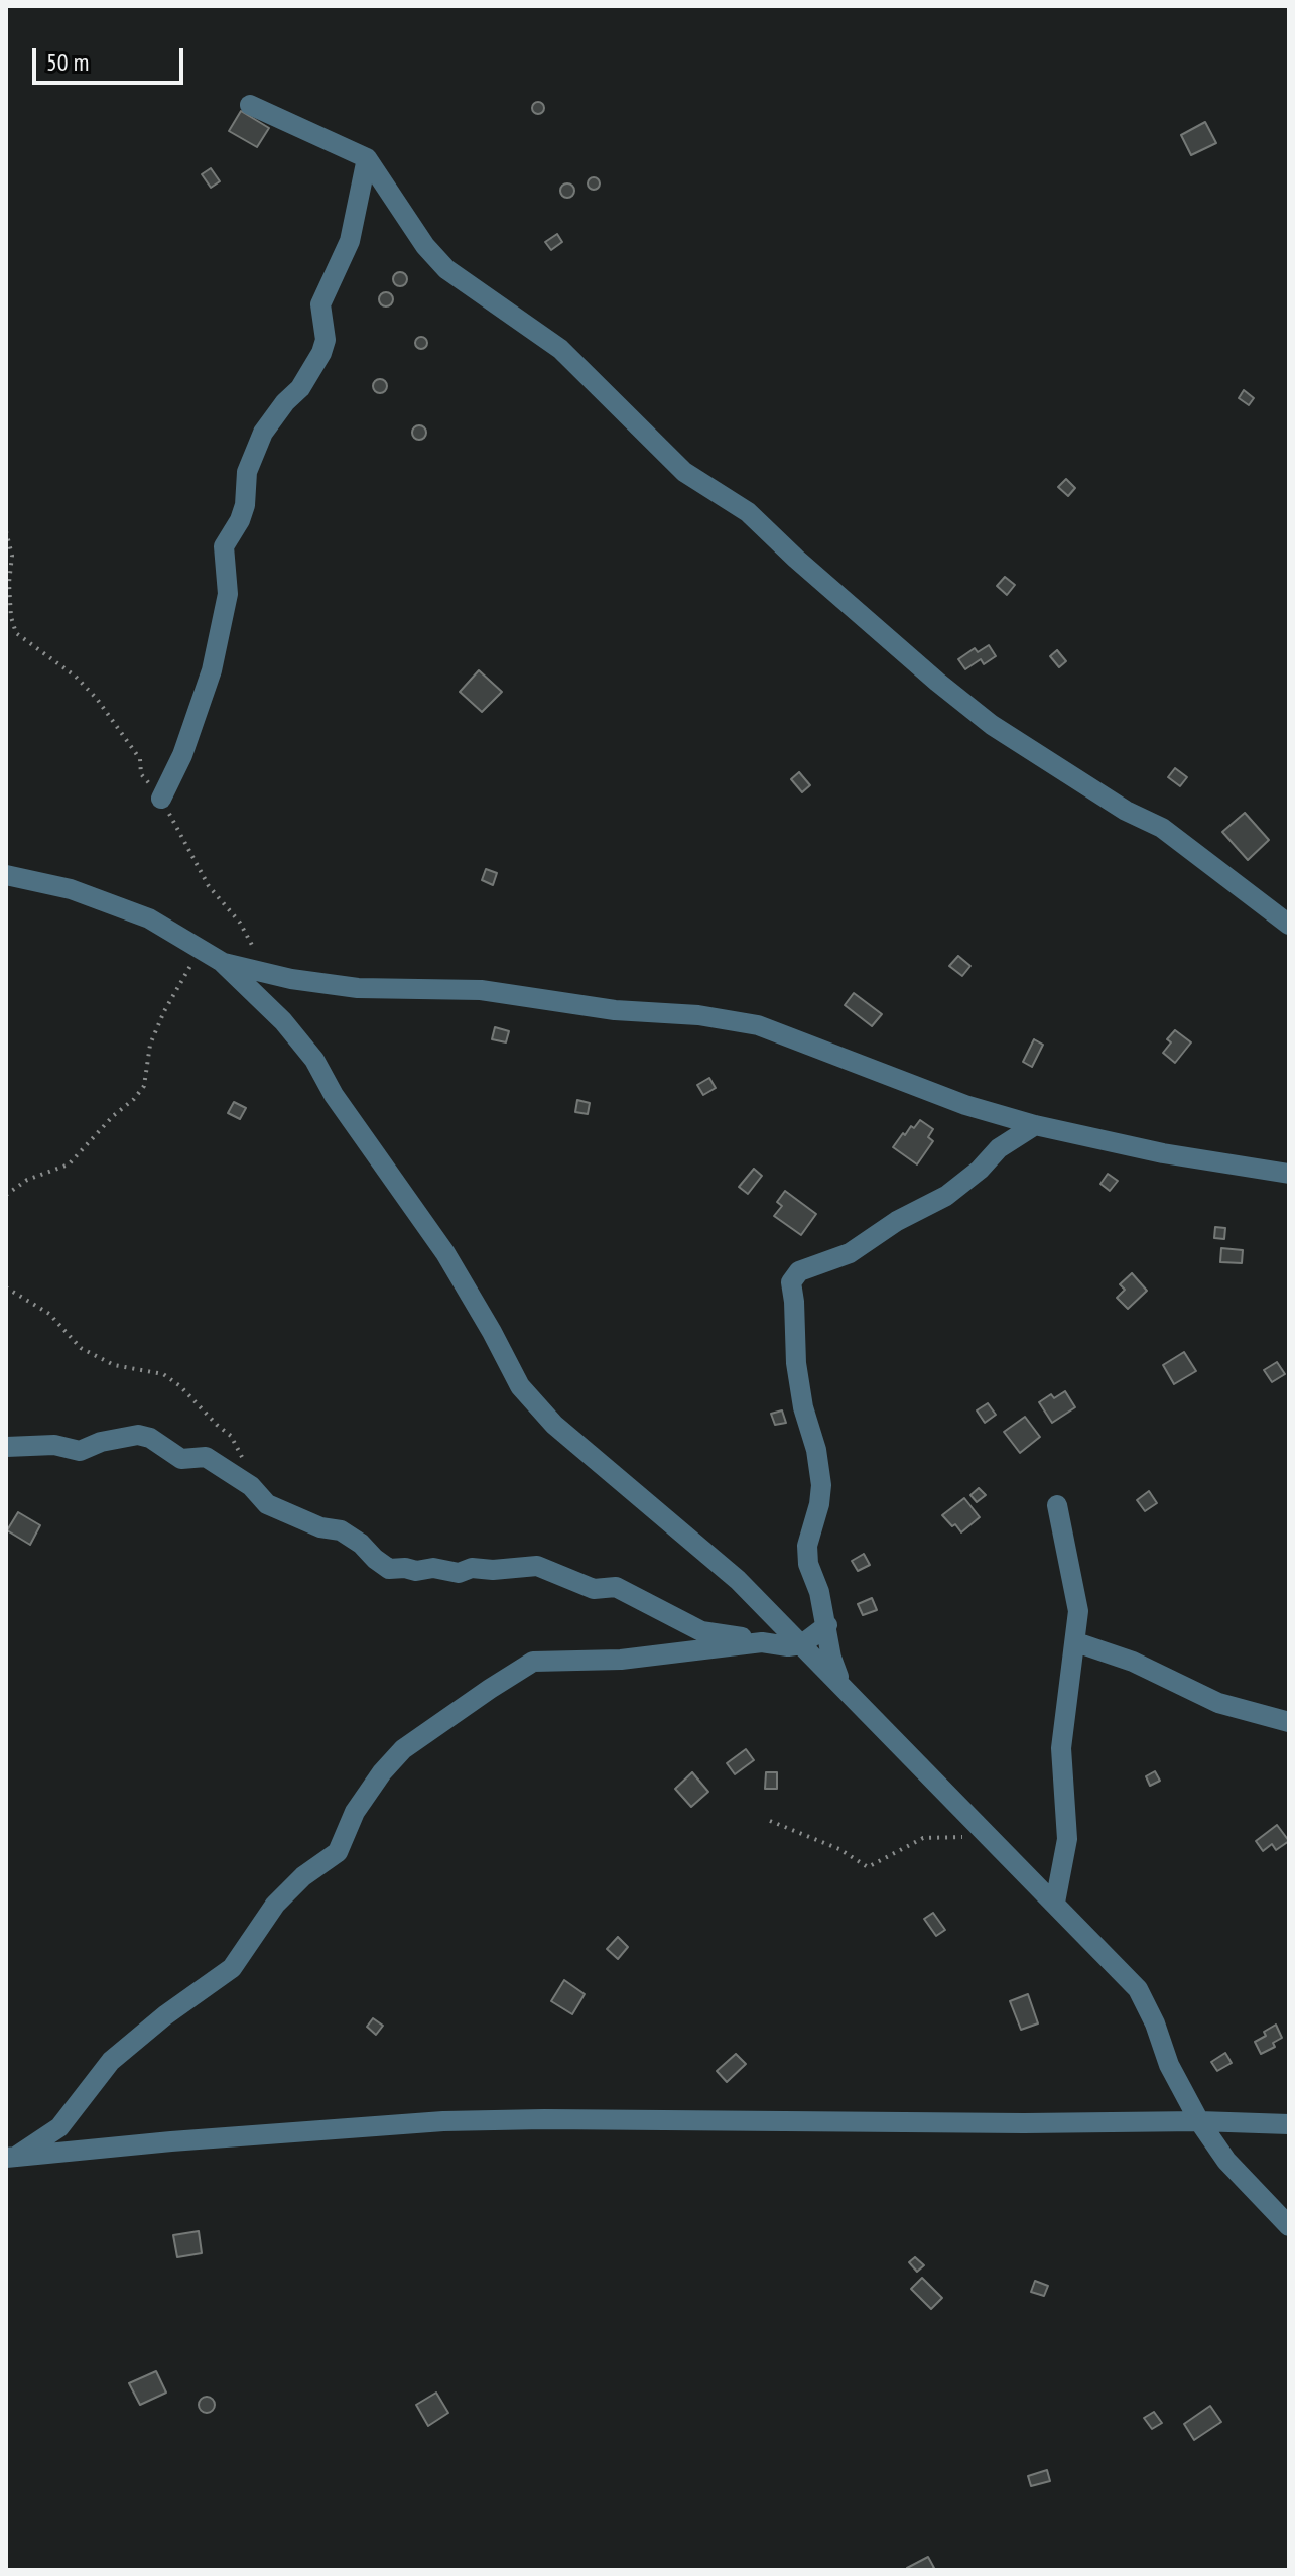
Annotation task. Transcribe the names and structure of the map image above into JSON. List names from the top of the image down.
{
  "scale_bar": "50 m"
}
